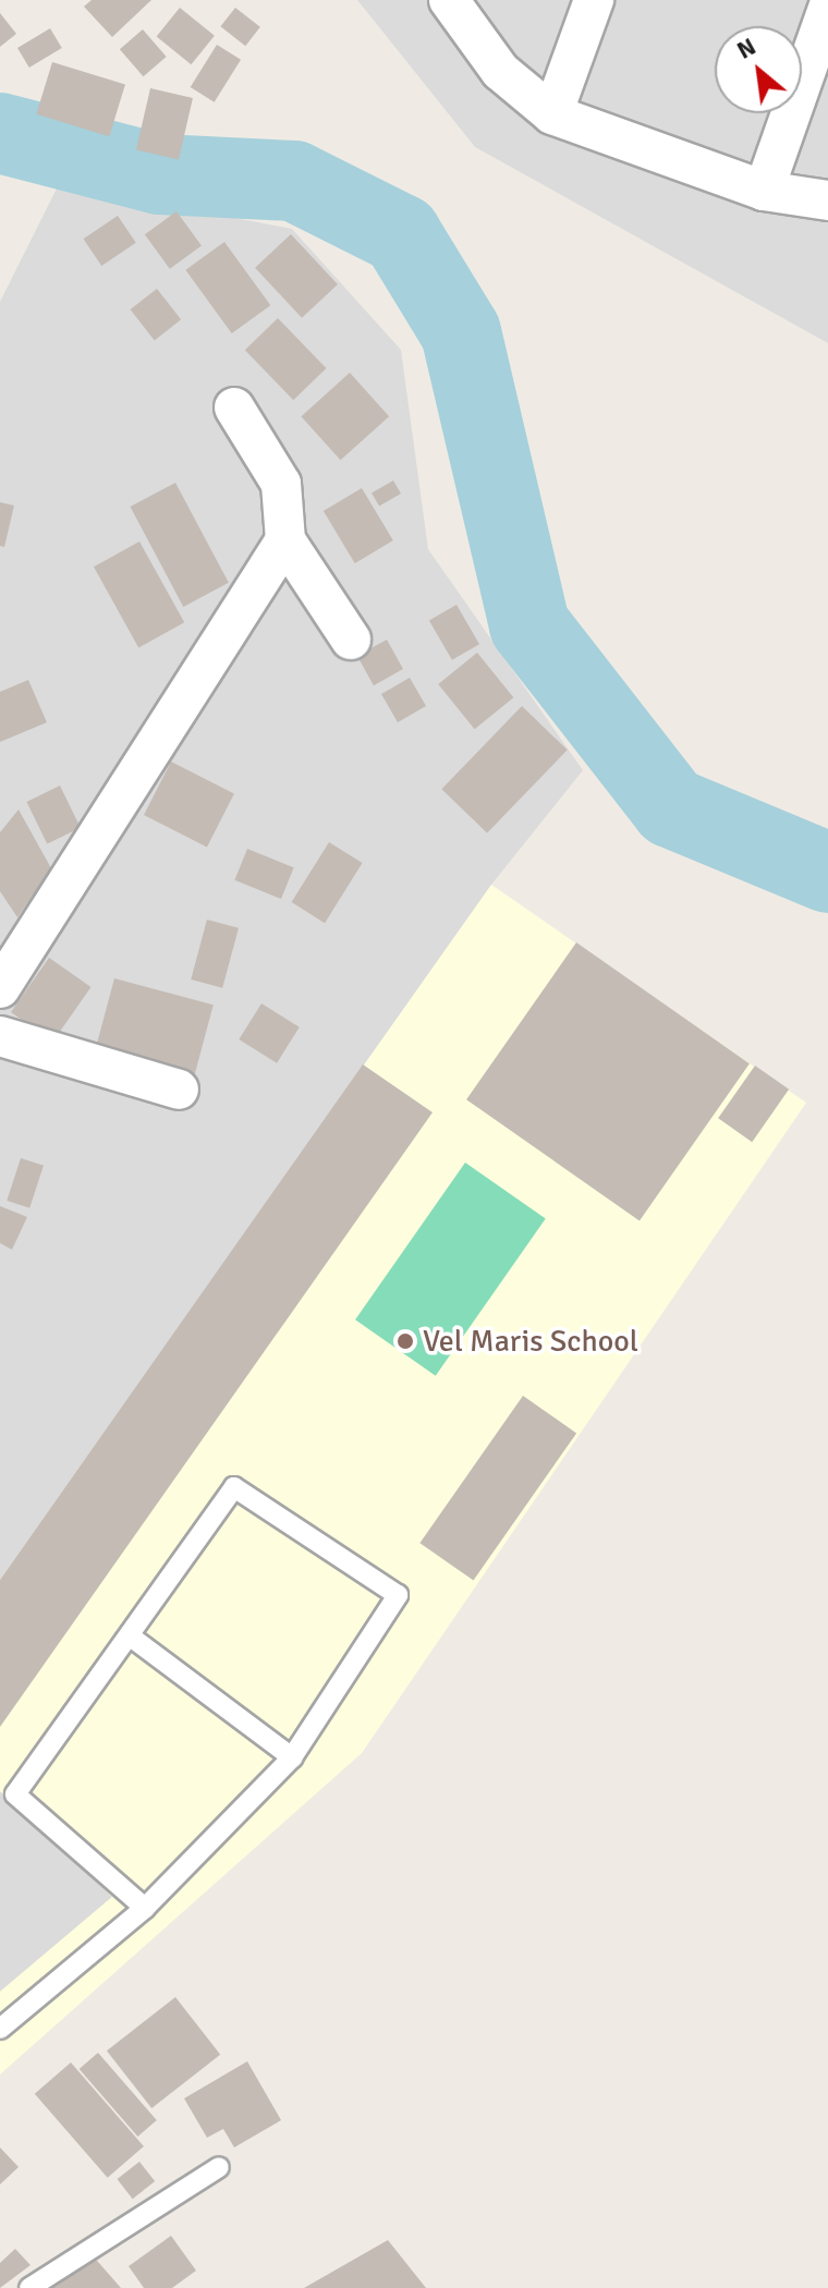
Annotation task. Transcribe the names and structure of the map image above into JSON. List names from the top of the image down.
{
  "places": ["Vel Maris School"],
  "north": "top left"
}
